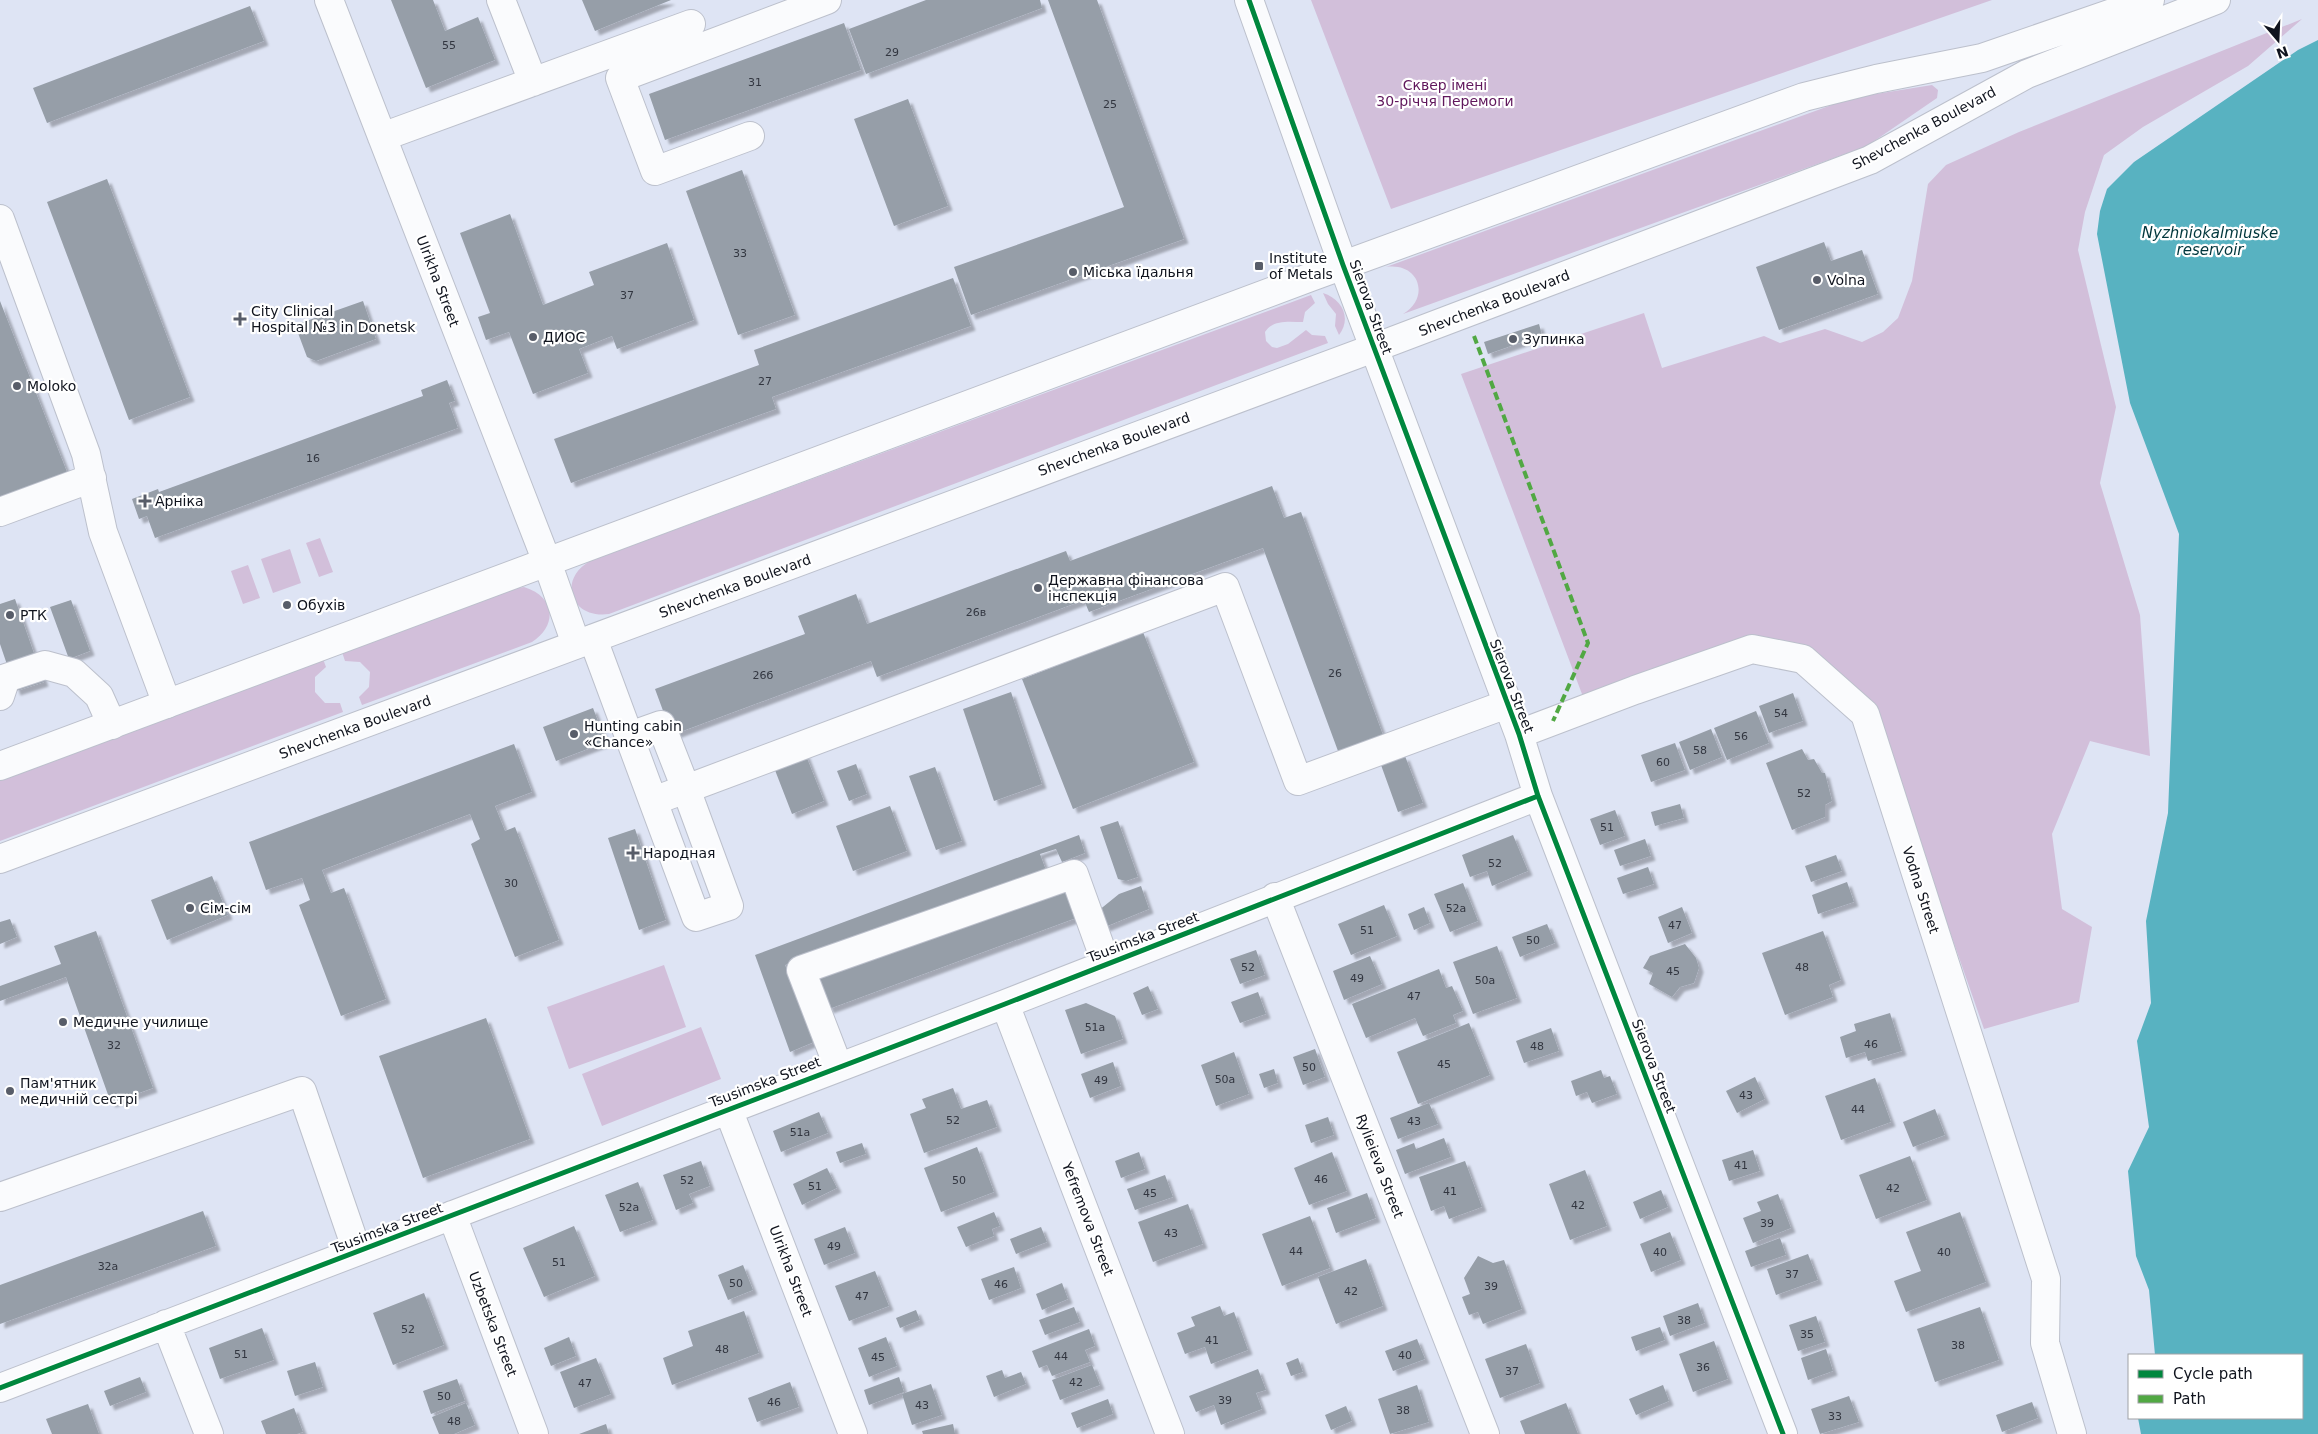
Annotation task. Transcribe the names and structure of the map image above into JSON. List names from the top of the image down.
{
  "streets": {
    "street": [
      "Shevchenka Boulevard",
      "Ulrikha Street",
      "Sierova Street",
      "Vodna Street",
      "Tsusimska Street",
      "Rylieieva Street",
      "Yefremova Street",
      "Uzbetska Street"
    ]
  },
  "crossings": [
    ["Shevchenka Boulevard", "Ulrikha Street"],
    ["Shevchenka Boulevard", "Sierova Street"],
    ["Ulrikha Street", "Tsusimska Street"],
    ["Sierova Street", "Vodna Street"],
    ["Sierova Street", "Tsusimska Street"],
    ["Tsusimska Street", "Rylieieva Street"],
    ["Tsusimska Street", "Yefremova Street"],
    ["Tsusimska Street", "Uzbetska Street"]
  ],
  "water": ["Nyzhniokalmiuske reservoir"],
  "parks": ["Сквер імені 30-річчя Перемоги"],
  "places": {
    "transit": ["Institute of Metals"],
    "other": [
      "Міська їдальня",
      "Volna",
      "ДИОС",
      "Зупинка",
      "Moloko",
      "Державна фінансова інспекція",
      "Обухів",
      "РТК",
      "Hunting cabin «Chance»",
      "Сім-сім",
      "Медичне училище",
      "Пам'ятник медичній сестрі"
    ],
    "health": ["City Clinical Hospital №3 in Donetsk", "Арніка", "Народная"]
  },
  "house_numbers": [
    "55",
    "29",
    "31",
    "25",
    "33",
    "37",
    "27",
    "16",
    "26в",
    "26",
    "26б",
    "54",
    "56",
    "58",
    "60",
    "52",
    "51",
    "52",
    "30",
    "52а",
    "47",
    "51",
    "50",
    "52",
    "48",
    "45",
    "49",
    "50а",
    "47",
    "51а",
    "46",
    "32",
    "48",
    "45",
    "50",
    "50а",
    "49",
    "43",
    "44",
    "52",
    "43",
    "51а",
    "41",
    "46",
    "52",
    "50",
    "51",
    "42",
    "41",
    "45",
    "42",
    "52а",
    "39",
    "43",
    "49",
    "44",
    "40",
    "40",
    "51",
    "32а",
    "37",
    "50",
    "46",
    "39",
    "42",
    "47",
    "38",
    "52",
    "35",
    "41",
    "38",
    "48",
    "51",
    "40",
    "44",
    "45",
    "36",
    "37",
    "42",
    "47",
    "50",
    "39",
    "46",
    "43",
    "38",
    "33",
    "48"
  ],
  "legend": ["Cycle path", "Path"],
  "north": "bottom"
}
